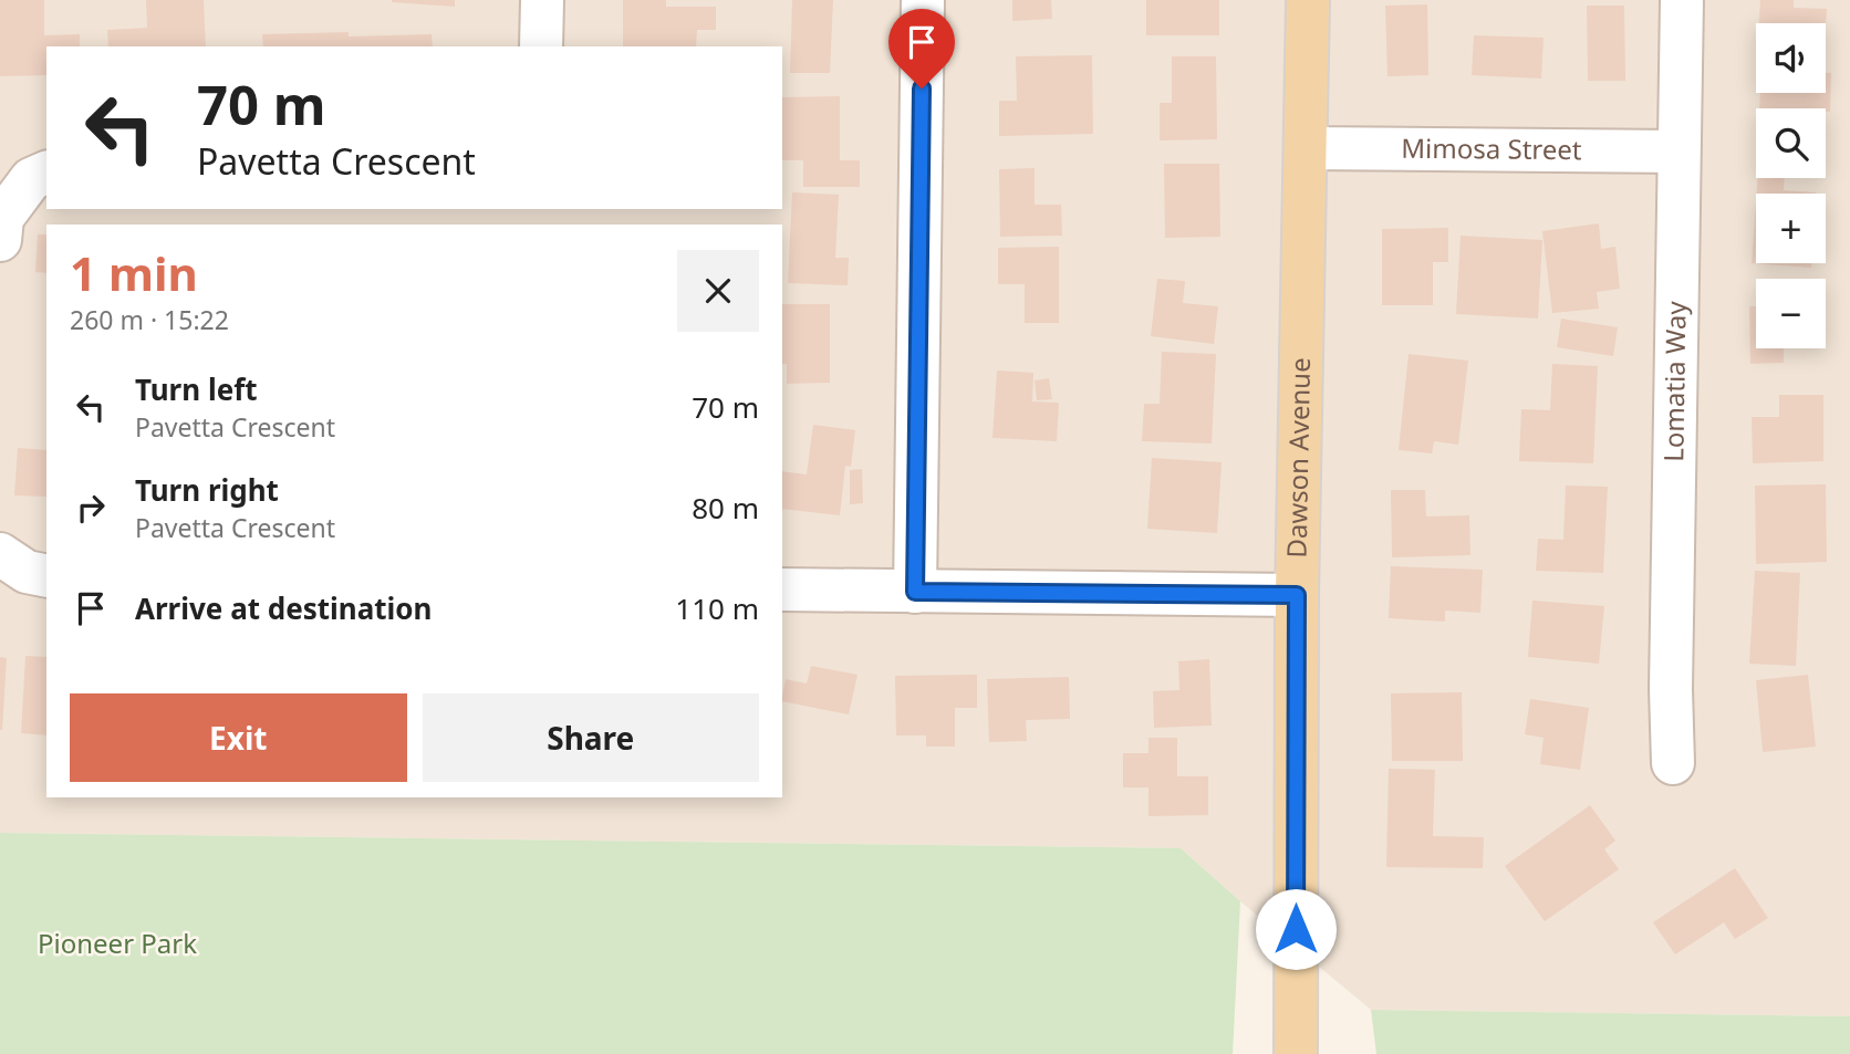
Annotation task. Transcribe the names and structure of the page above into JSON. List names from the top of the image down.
{
  "streets": {
    "main road": ["Dawson Avenue"],
    "street": ["Mimosa Street", "Lomatia Way"]
  },
  "crossings": [
    ["Mimosa Street", "Lomatia Way"],
    ["Mimosa Street", "Dawson Avenue"]
  ],
  "parks": ["Pioneer Park"],
  "page": {
    "map_buttons": ["+", "−"],
    "turn": ["70 m", "Pavetta Crescent"],
    "heading": ["1 min", "260 m · 15:22"],
    "list": [
      {
        "name": "Turn left",
        "note": "Pavetta Crescent",
        "value": "70 m"
      },
      {
        "name": "Turn right",
        "note": "Pavetta Crescent",
        "value": "80 m"
      },
      {
        "name": "Arrive at destination",
        "value": "110 m"
      }
    ],
    "buttons": ["Exit", "Share"]
  }
}
